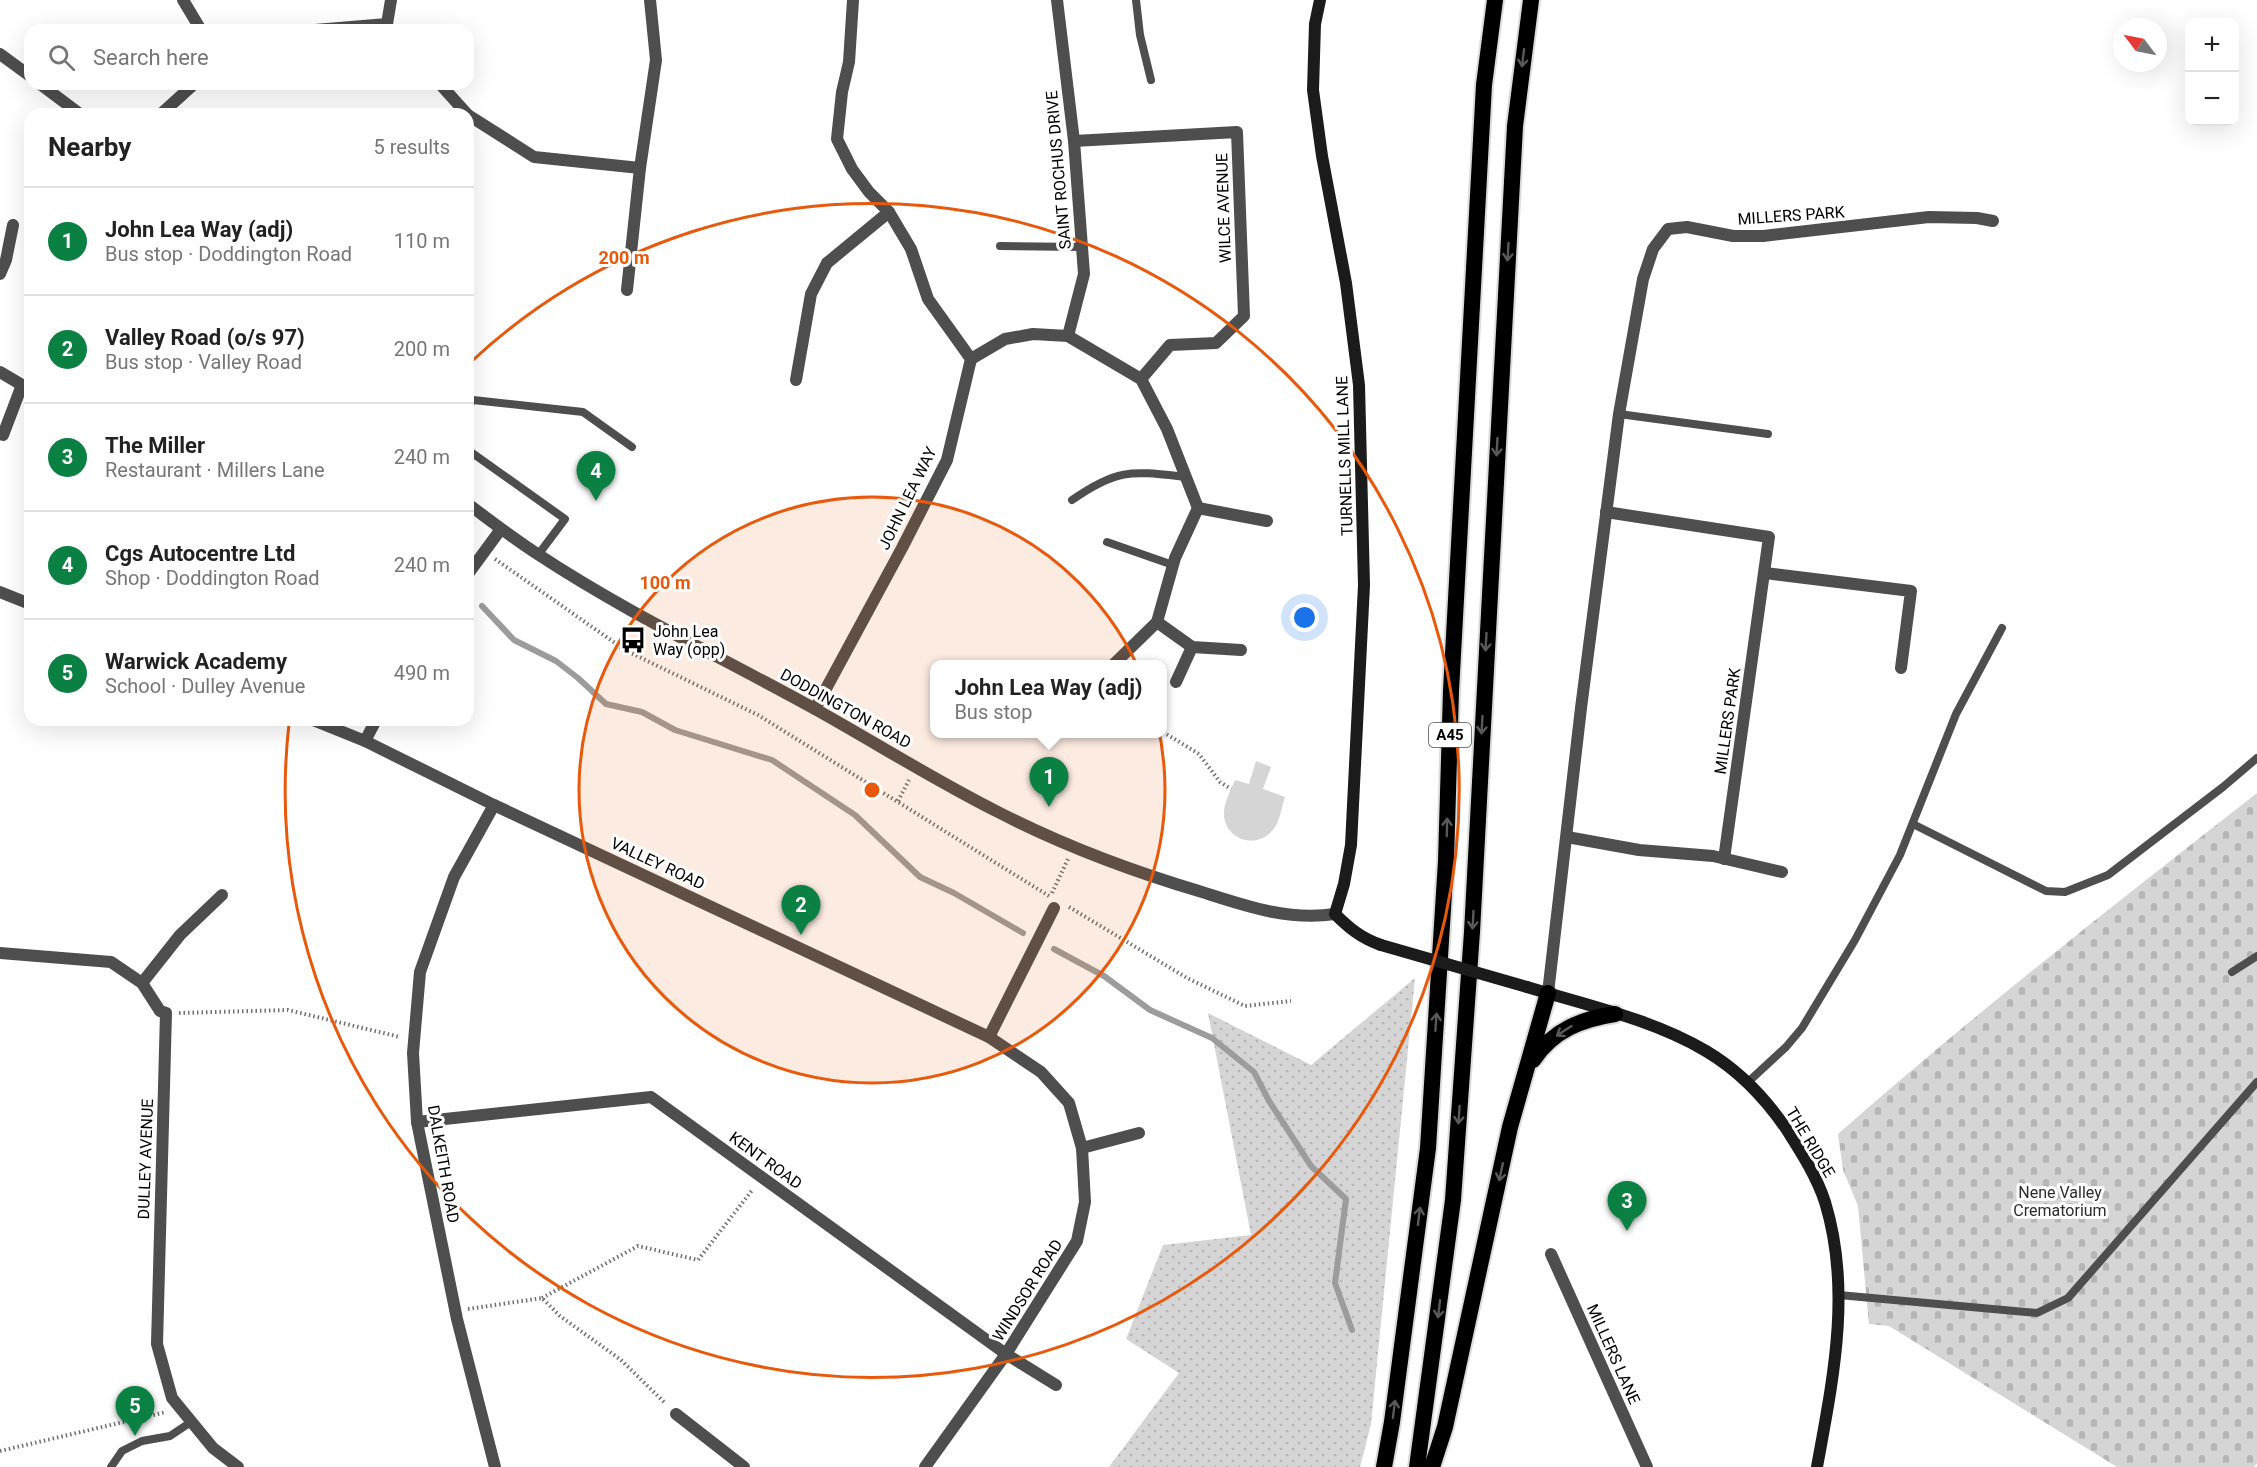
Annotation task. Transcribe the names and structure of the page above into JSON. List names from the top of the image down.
{
  "streets": {
    "highway": ["A45"],
    "main road": ["TURNELLS MILL LANE", "THE RIDGE"],
    "street": [
      "SAINT ROCHUS DRIVE",
      "WILCE AVENUE",
      "MILLERS PARK",
      "JOHN LEA WAY",
      "DODDINGTON ROAD",
      "VALLEY ROAD",
      "DULLEY AVENUE",
      "KENT ROAD",
      "DALKEITH ROAD",
      "WINDSOR ROAD",
      "MILLERS LANE"
    ]
  },
  "crossings": [
    ["SAINT ROCHUS DRIVE", "WILCE AVENUE"],
    ["MILLERS PARK", "THE RIDGE"],
    ["TURNELLS MILL LANE", "DODDINGTON ROAD"],
    ["TURNELLS MILL LANE", "THE RIDGE"],
    ["JOHN LEA WAY", "DODDINGTON ROAD"],
    ["DODDINGTON ROAD", "THE RIDGE"],
    ["VALLEY ROAD", "DALKEITH ROAD"],
    ["VALLEY ROAD", "WINDSOR ROAD"],
    ["KENT ROAD", "DALKEITH ROAD"],
    ["KENT ROAD", "WINDSOR ROAD"]
  ],
  "parks": ["Nene Valley Crematorium"],
  "places": {
    "bus stop": ["John Lea Way (opp)"]
  },
  "north": "top left",
  "page": {
    "map_buttons": ["+", "−"],
    "search": "Search here",
    "heading": ["Nearby", "5 results"],
    "list": [
      {
        "mark": "1",
        "name": "John Lea Way (adj)",
        "note": "Bus stop · Doddington Road",
        "value": "110 m"
      },
      {
        "mark": "2",
        "name": "Valley Road (o/s 97)",
        "note": "Bus stop · Valley Road",
        "value": "200 m"
      },
      {
        "mark": "3",
        "name": "The Miller",
        "note": "Restaurant · Millers Lane",
        "value": "240 m"
      },
      {
        "mark": "4",
        "name": "Cgs Autocentre Ltd",
        "note": "Shop · Doddington Road",
        "value": "240 m"
      },
      {
        "mark": "5",
        "name": "Warwick Academy",
        "note": "School · Dulley Avenue",
        "value": "490 m"
      }
    ],
    "pins": [
      "4",
      "1",
      "2",
      "3",
      "5"
    ],
    "popup": ["John Lea Way (adj)", "Bus stop"]
  },
  "rings": ["200 m", "100 m"]
}
